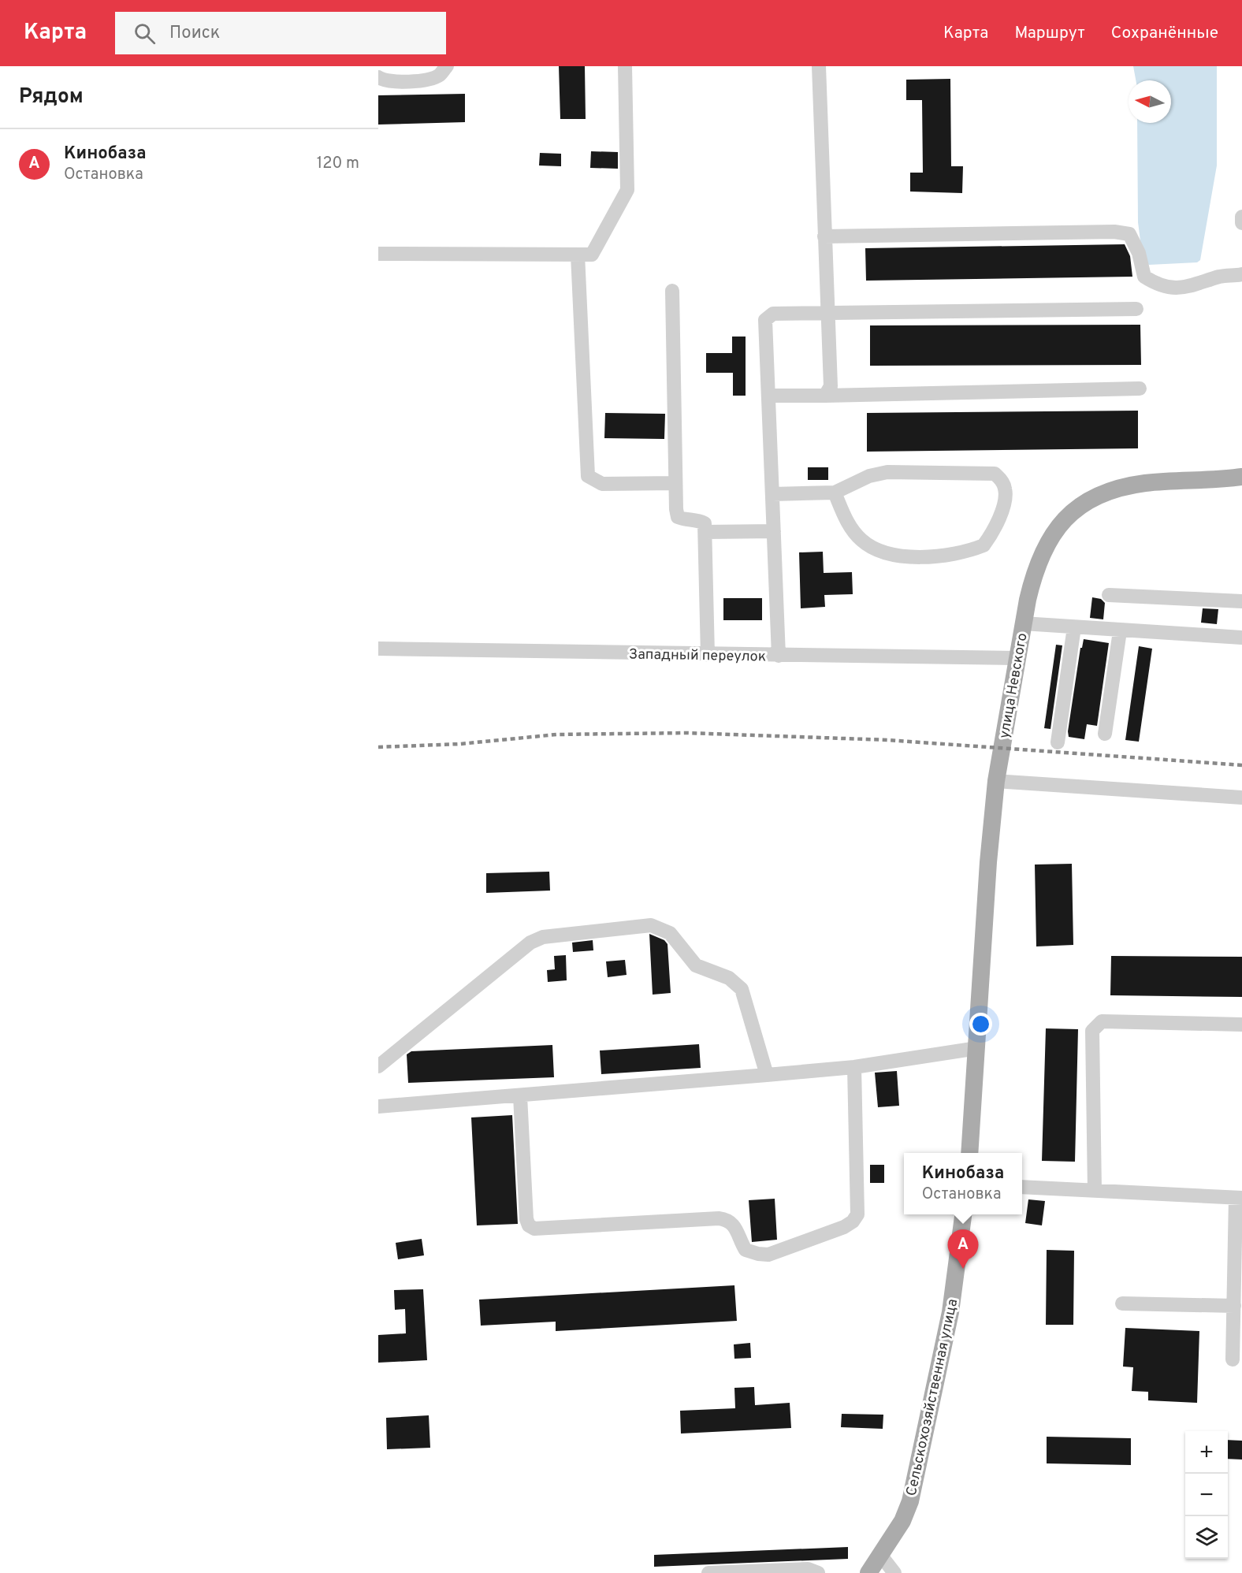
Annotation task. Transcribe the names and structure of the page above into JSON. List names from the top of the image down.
{
  "streets": {
    "main road": ["улица Невского", "Сельскохозяйственная улица"],
    "street": ["Западный переулок"]
  },
  "crossings": [
    ["Западный переулок", "улица Невского"]
  ],
  "north": "left",
  "page": {
    "header": "Карта",
    "search": "Поиск",
    "nav": ["Карта", "Маршрут", "Сохранённые"],
    "heading": "Рядом",
    "list": [
      {
        "mark": "A",
        "name": "Кинобаза",
        "note": "Остановка",
        "value": "120 m"
      }
    ],
    "popup": ["Кинобаза", "Остановка"],
    "pins": "A",
    "map_buttons": ["+", "−"]
  }
}
